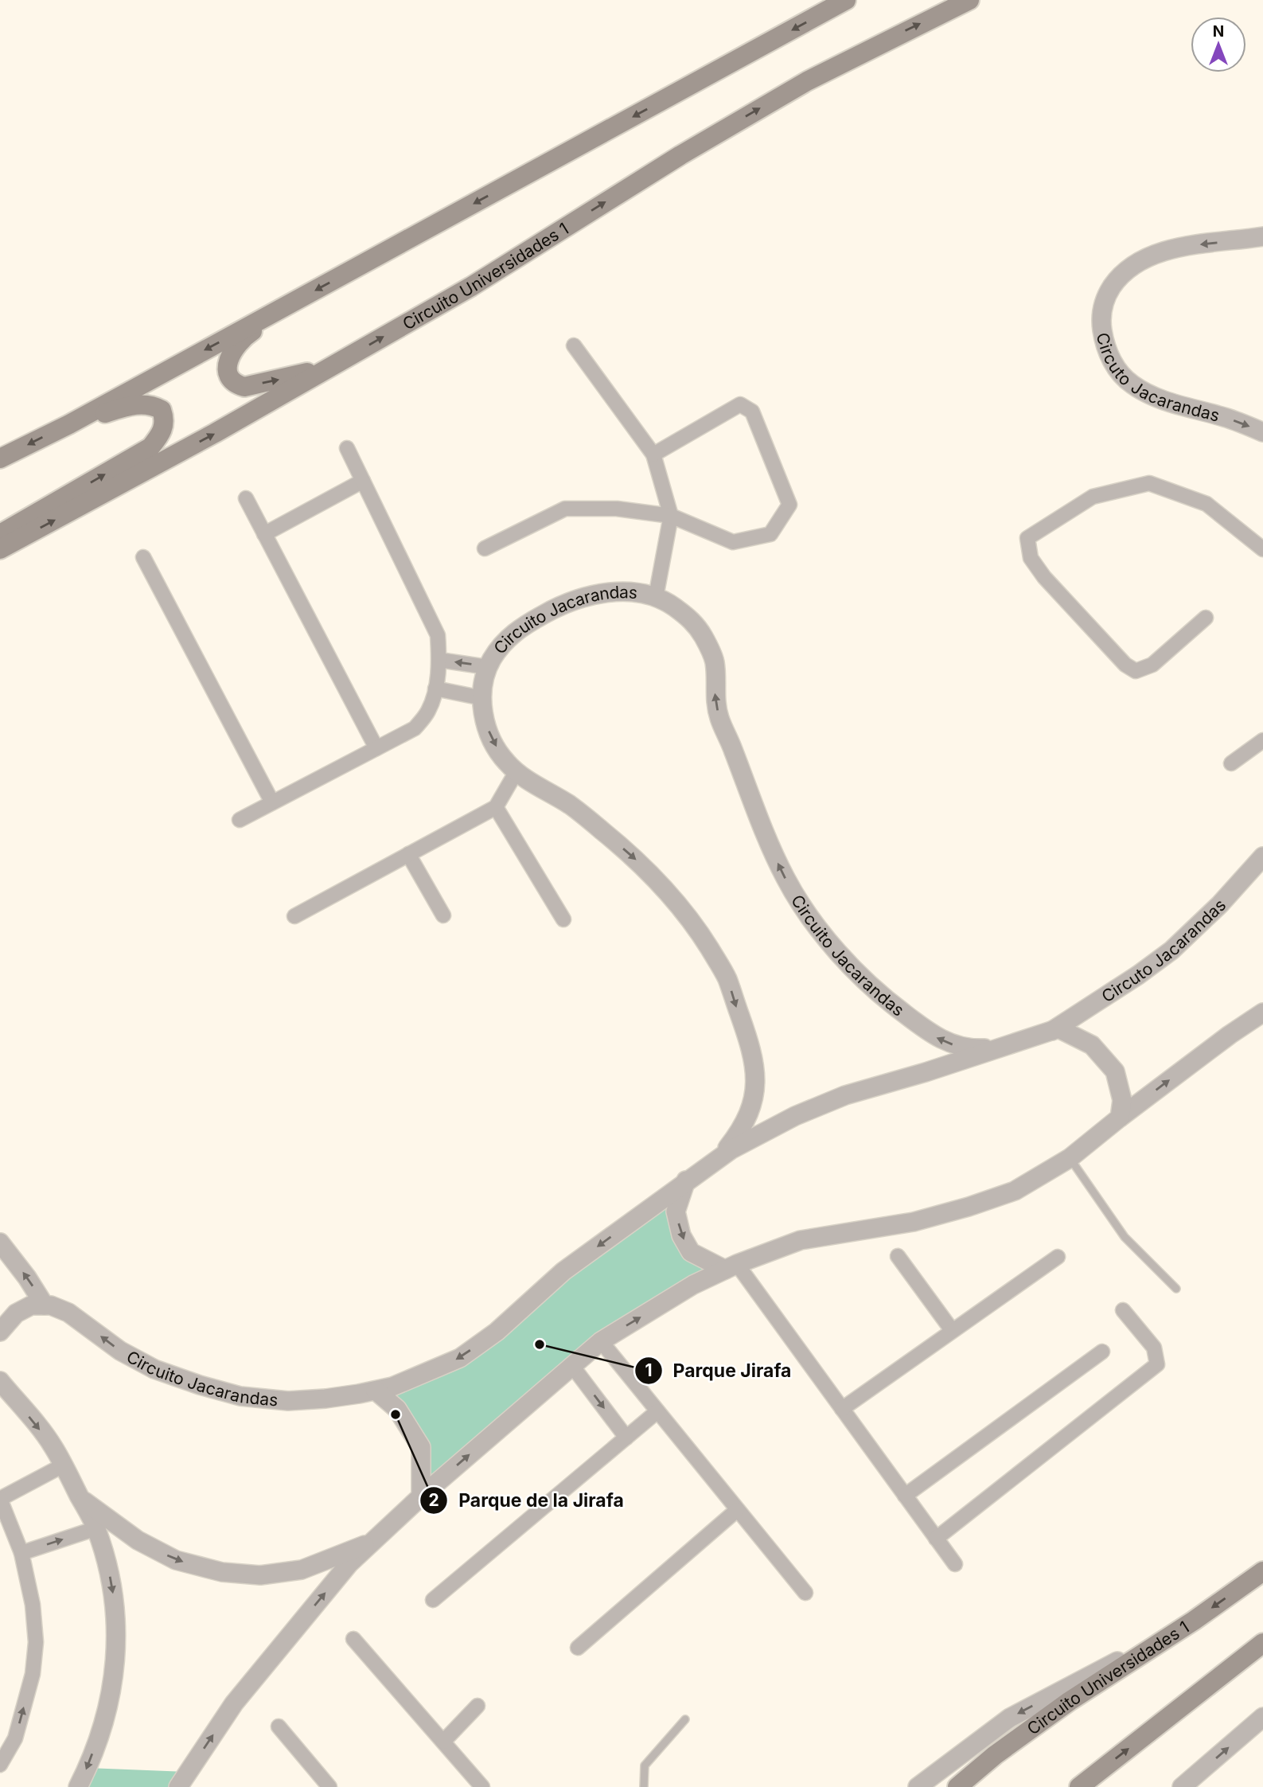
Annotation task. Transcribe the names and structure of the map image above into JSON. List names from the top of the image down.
{
  "streets": {
    "main road": ["Circuito Universidades 1"],
    "street": ["Circuto Jacarandas", "Circuito Jacarandas"]
  },
  "crossings": [
    ["Circuto Jacarandas", "Circuito Jacarandas"]
  ],
  "places": ["Parque Jirafa", "Parque de la Jirafa"],
  "north": "top"
}
